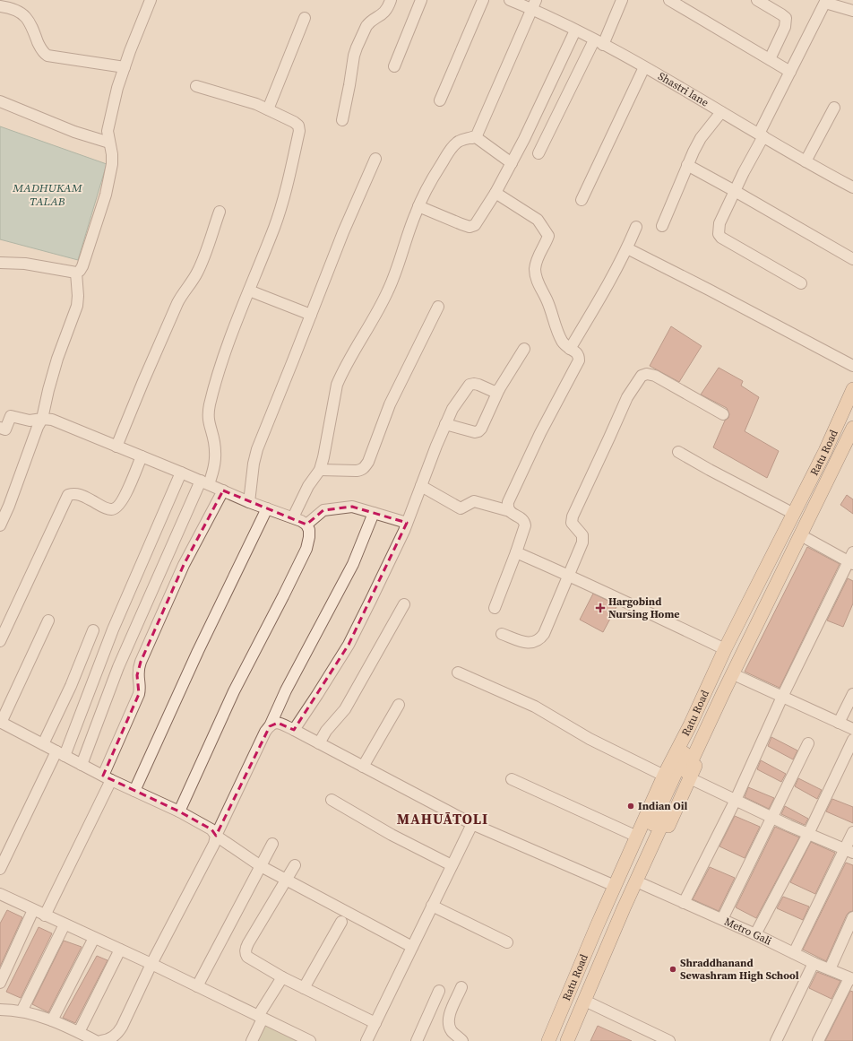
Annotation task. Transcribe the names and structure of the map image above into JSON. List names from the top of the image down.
{
  "streets": {
    "main road": ["Ratu Road"],
    "street": ["Shastri lane", "Metro Gali"]
  },
  "crossings": [
    ["Ratu Road", "Metro Gali"]
  ],
  "districts": ["MAHUĀTOLI"],
  "water": ["MADHUKAM TALAB"],
  "places": {
    "health": ["Hargobind Nursing Home"],
    "other": ["Indian Oil", "Shraddhanand Sewashram High School"]
  }
}
